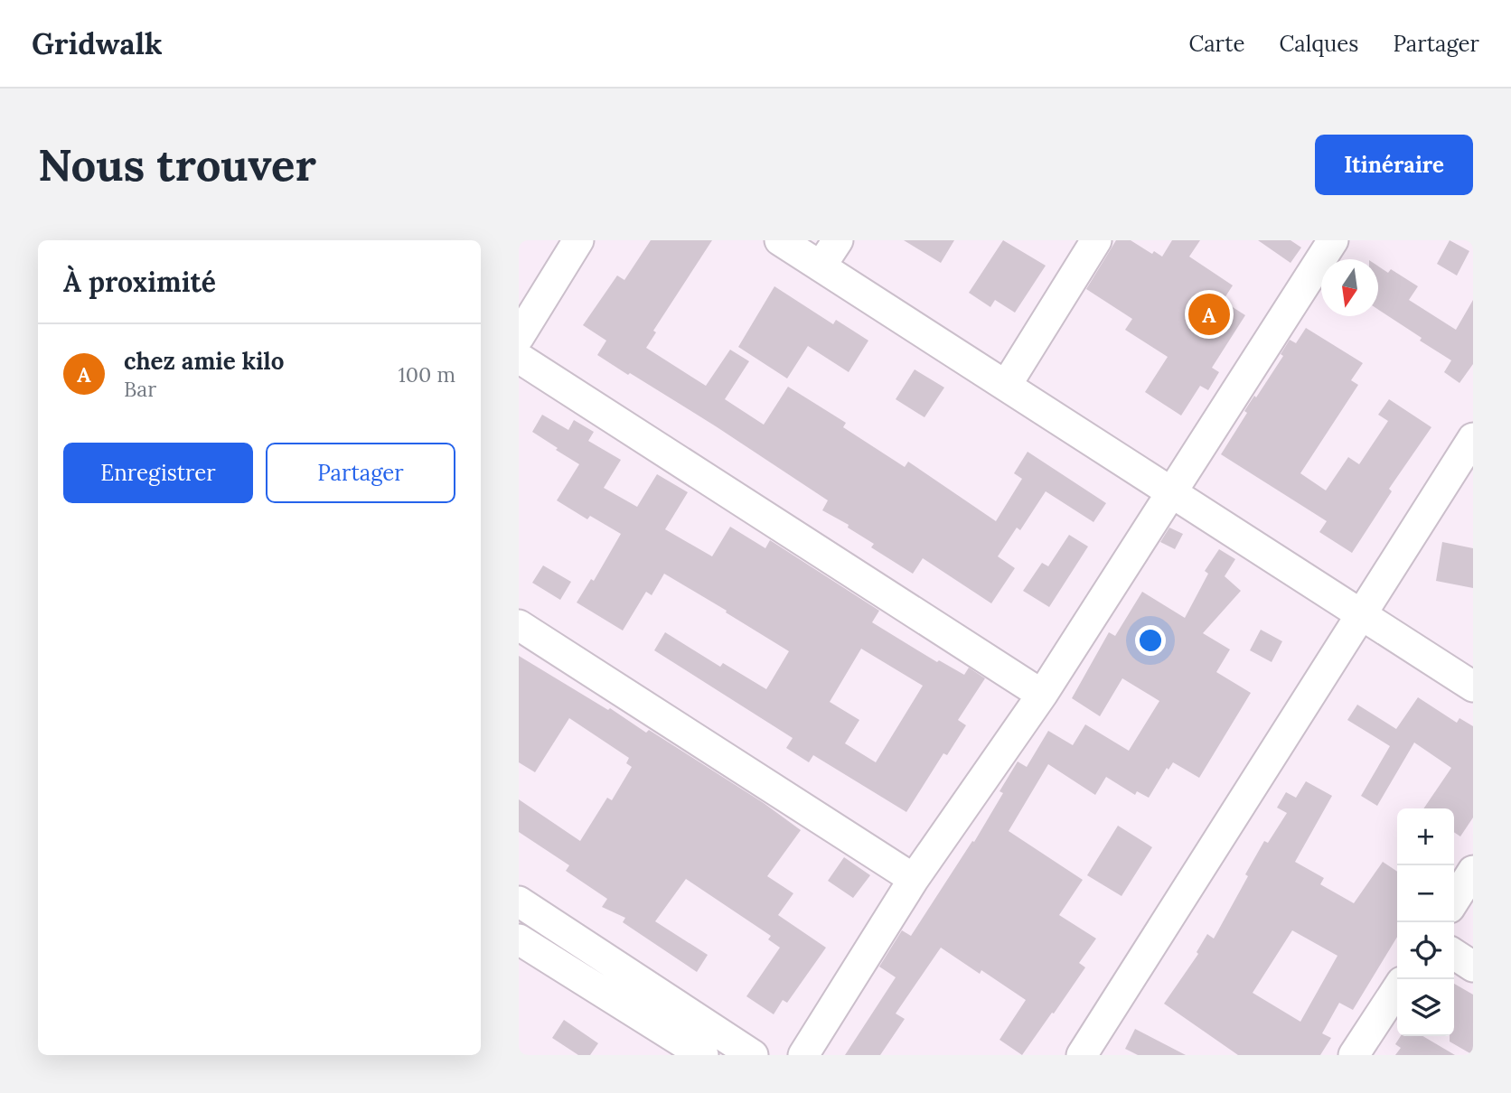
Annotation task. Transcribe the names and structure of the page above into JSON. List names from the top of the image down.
{
  "north": "bottom",
  "page": {
    "header": "Gridwalk",
    "nav": ["Carte", "Calques", "Partager"],
    "buttons": [
      "Itinéraire",
      ["Enregistrer", "Partager"]
    ],
    "title": "Nous trouver",
    "heading": "À proximité",
    "pins": "A",
    "list": [
      {
        "mark": "A",
        "name": "chez amie kilo",
        "note": "Bar",
        "value": "100 m"
      }
    ],
    "map_buttons": ["+", "−"]
  }
}
